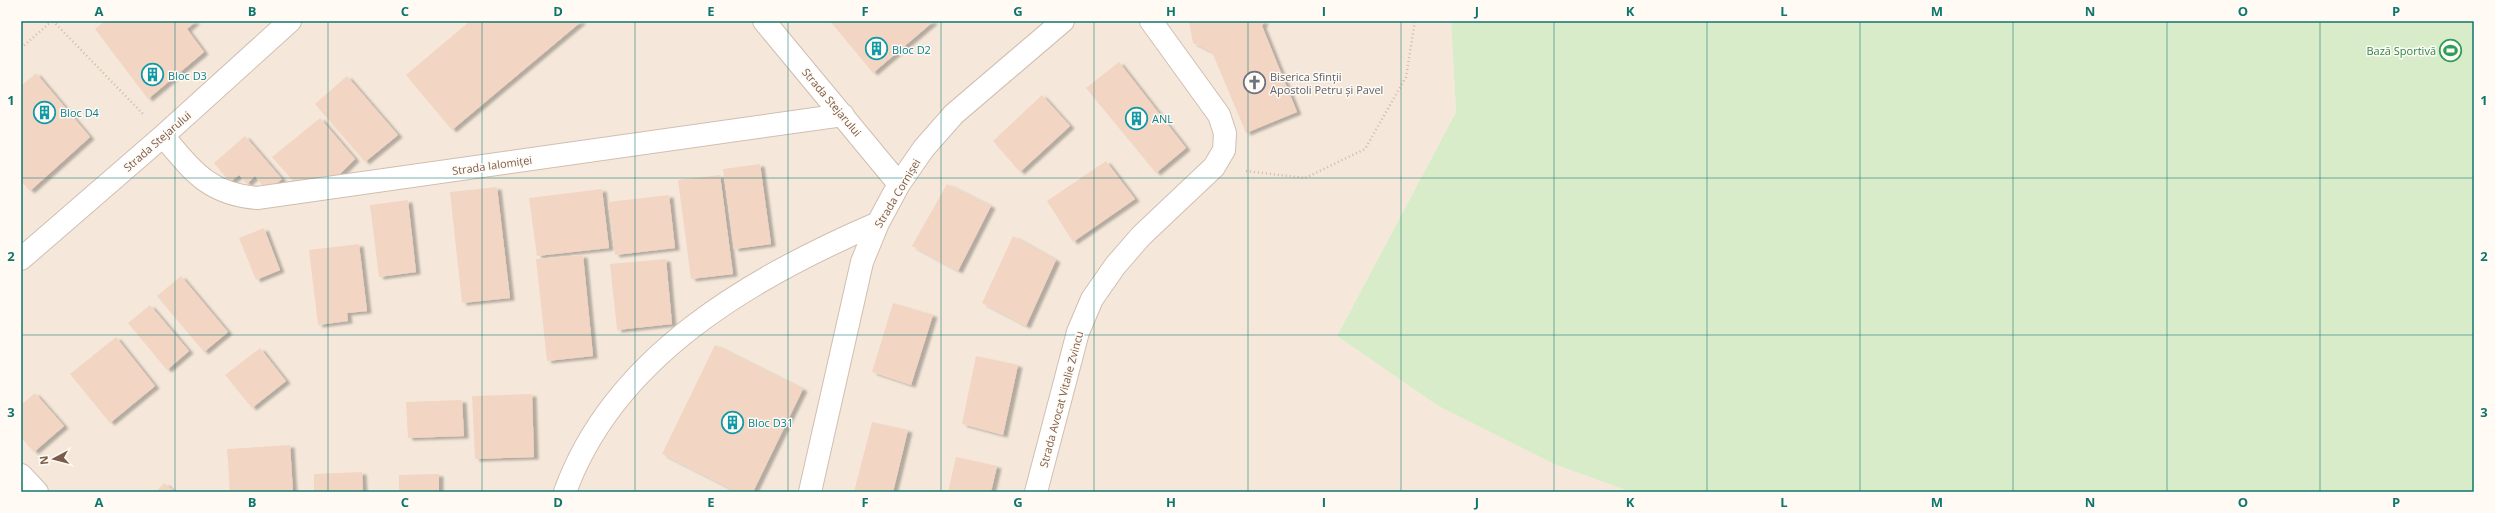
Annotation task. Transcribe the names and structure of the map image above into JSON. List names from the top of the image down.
{
  "streets": {
    "street": [
      "Strada Stejarului",
      "Strada Ialomiței",
      "Strada Cornișei",
      "Strada Avocat Vitalie Zvincu"
    ]
  },
  "crossings": [
    ["Strada Stejarului", "Strada Ialomiței"],
    ["Strada Stejarului", "Strada Cornișei"]
  ],
  "places": {
    "building": [
      "Bloc D2",
      "Bloc D3",
      "Bloc D4",
      "ANL",
      "Bloc D31"
    ],
    "sports": ["Bază Sportivă"],
    "church": ["Biserica Sfinții Apostoli Petru și Pavel"]
  },
  "north": "left",
  "grid": {
    "columns": [
      "A",
      "B",
      "C",
      "D",
      "E",
      "F",
      "G",
      "H",
      "I",
      "J",
      "K",
      "L",
      "M",
      "N",
      "O",
      "P"
    ],
    "rows": ["1", "2", "3"]
  }
}
